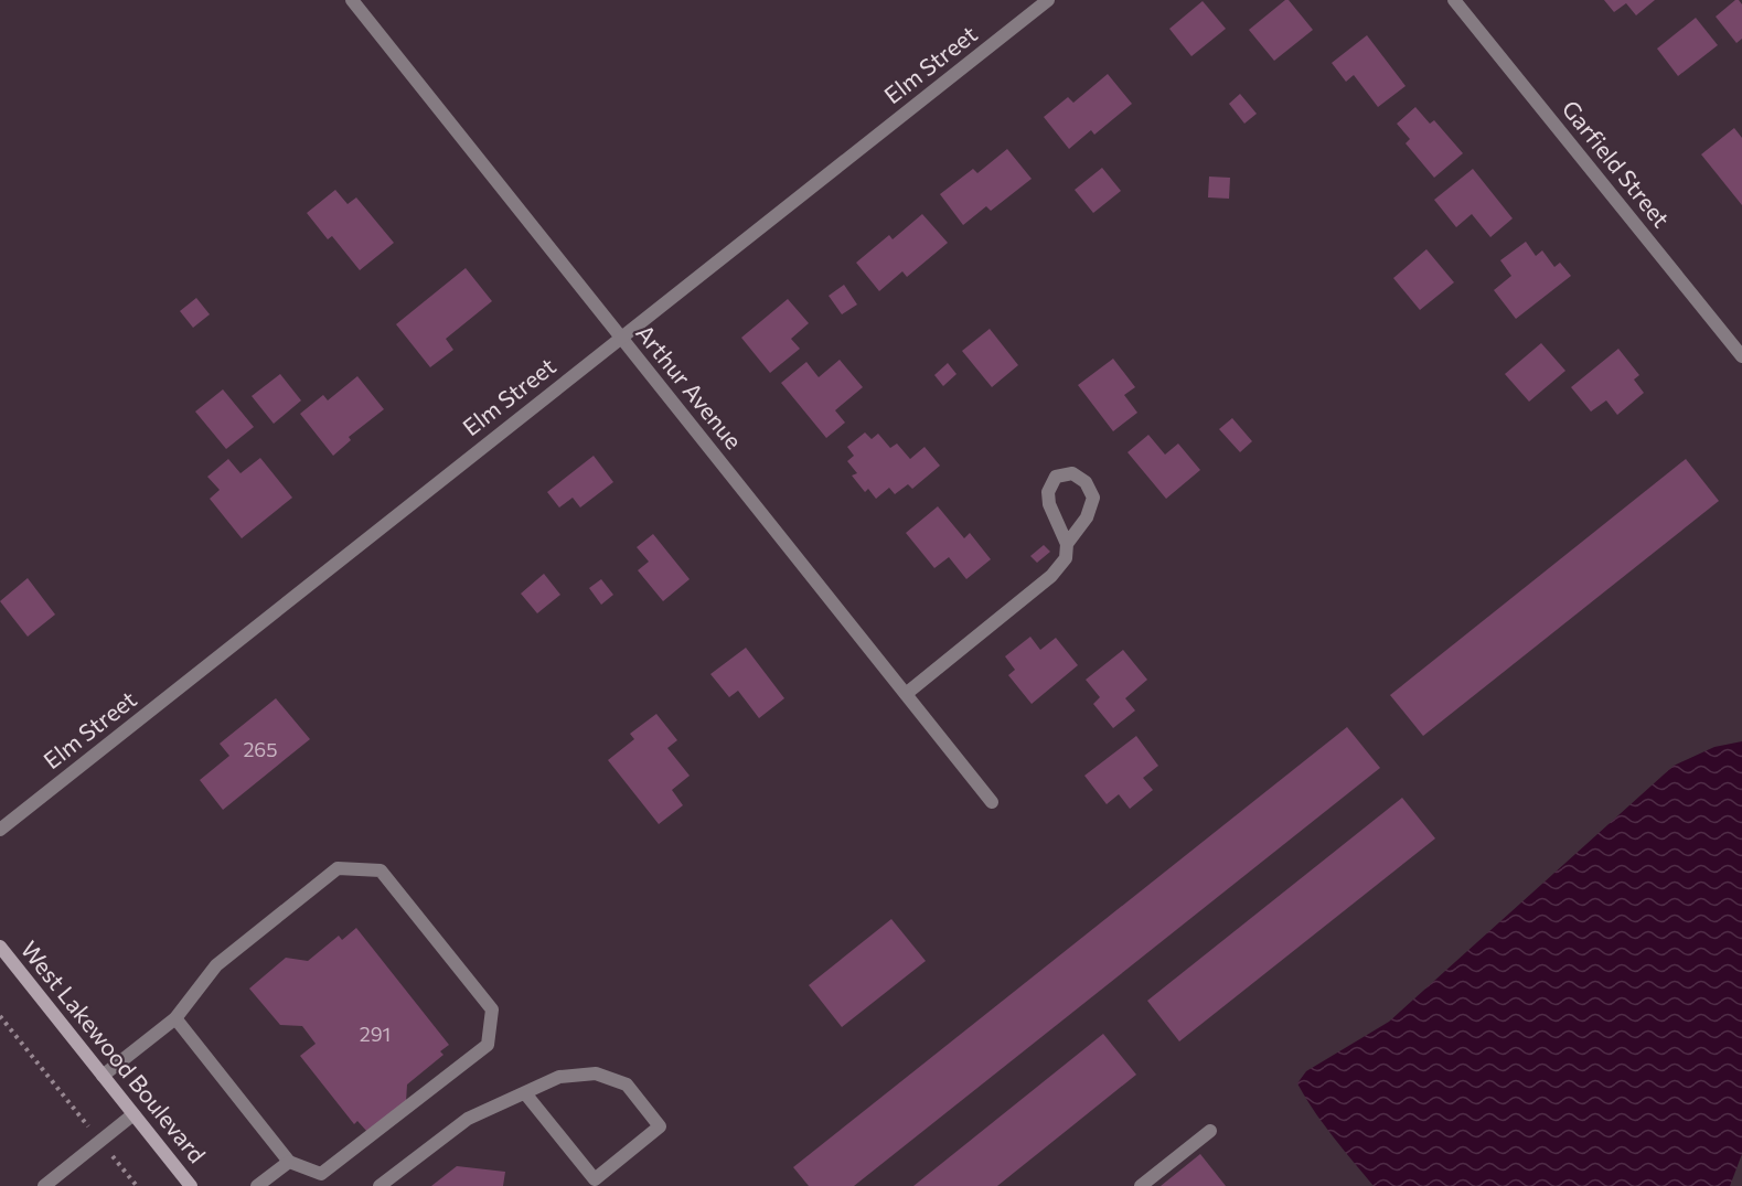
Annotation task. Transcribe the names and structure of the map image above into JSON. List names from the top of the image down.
{
  "streets": {
    "street": [
      "Elm Street",
      "Garfield Street",
      "Arthur Avenue",
      "West Lakewood Boulevard"
    ]
  },
  "crossings": [
    ["Elm Street", "Arthur Avenue"]
  ],
  "house_numbers": ["265", "291"]
}
